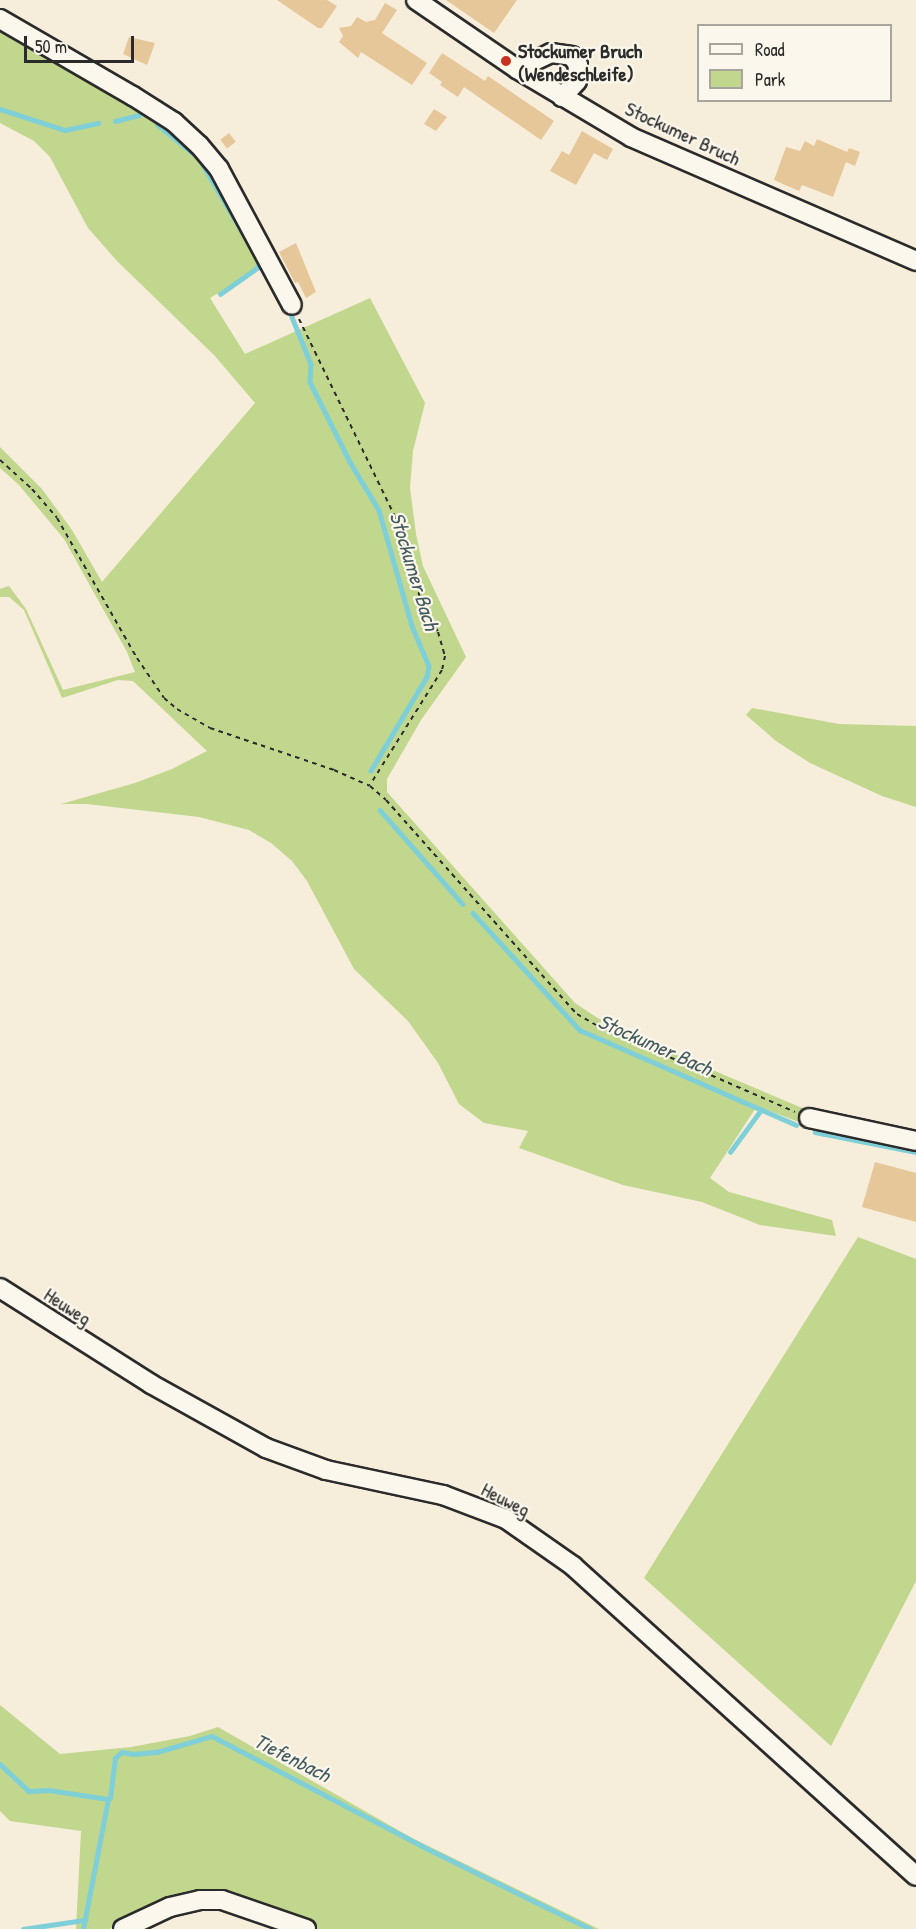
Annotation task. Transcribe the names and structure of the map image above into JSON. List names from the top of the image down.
{
  "streets": {
    "street": ["Stockumer Bruch", "Heuweg"]
  },
  "water": ["Stockumer Bach", "Tiefenbach"],
  "places": ["Stockumer Bruch (Wendeschleife)"],
  "legend": ["Road", "Park"],
  "scale_bar": "50 m"
}
